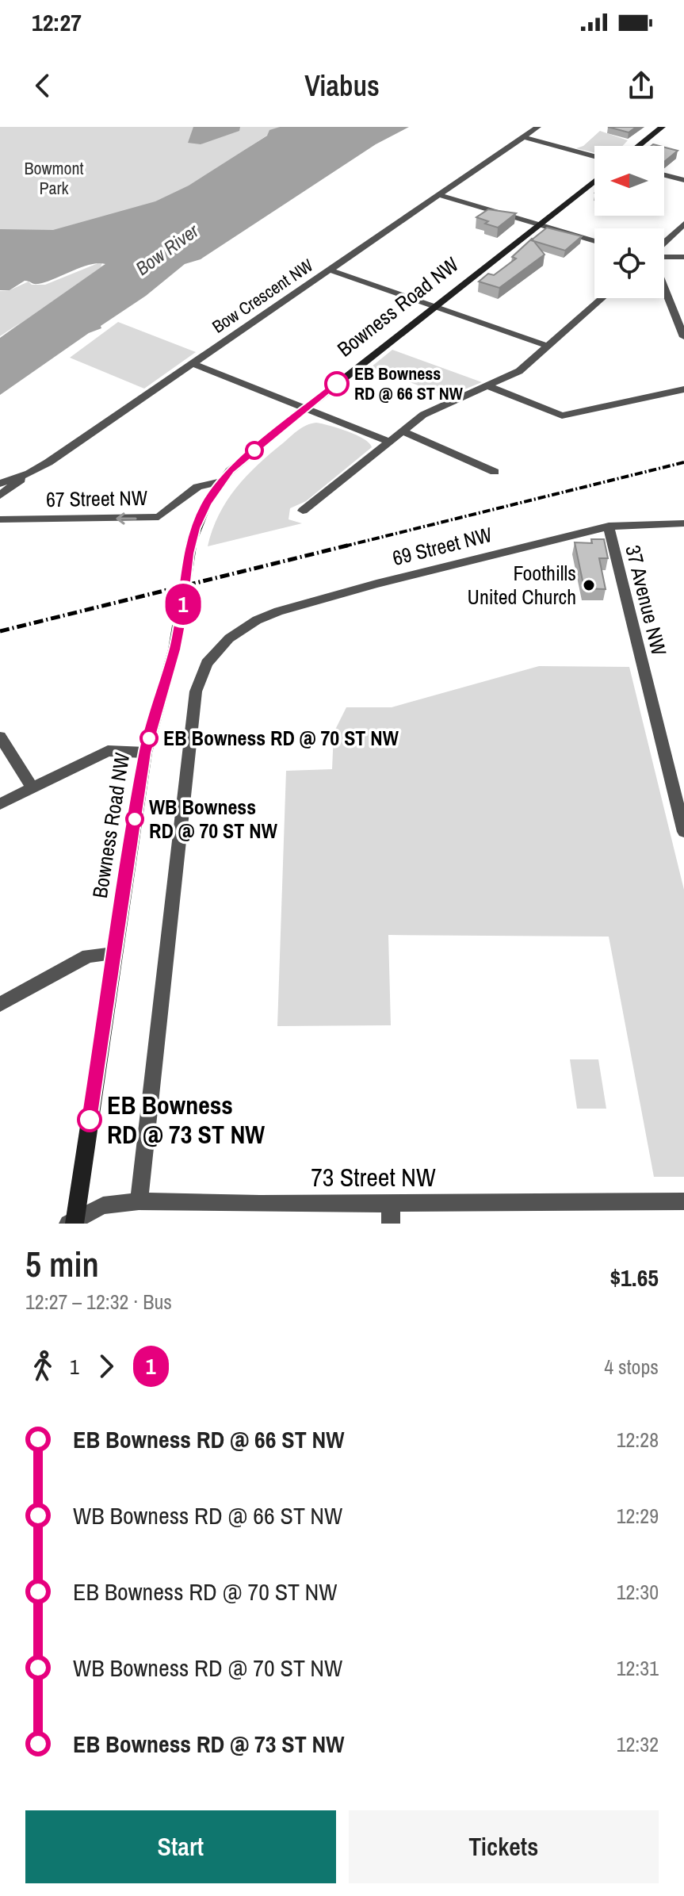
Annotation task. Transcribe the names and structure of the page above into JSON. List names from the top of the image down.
{
  "streets": {
    "street": [
      "Bow Crescent NW",
      "Bowness Road NW",
      "67 Street NW",
      "69 Street NW",
      "37 Avenue NW",
      "73 Street NW"
    ]
  },
  "crossings": [
    ["Bowness Road NW", "67 Street NW"],
    ["Bowness Road NW", "73 Street NW"],
    ["69 Street NW", "37 Avenue NW"],
    ["69 Street NW", "73 Street NW"]
  ],
  "one_way": ["67 Street NW"],
  "water": ["Bow River"],
  "parks": ["Bowmont Park"],
  "places": [
    "EB Bowness RD @ 66 ST NW",
    "Foothills United Church",
    "EB Bowness RD @ 70 ST NW",
    "WB Bowness RD @ 70 ST NW",
    "EB Bowness RD @ 73 ST NW"
  ],
  "lines": ["bus line 1"],
  "north": "left",
  "page": {
    "status": "12:27",
    "header": "Viabus",
    "on_map": "1",
    "heading": ["5 min", "12:27 – 12:32 · Bus", "$1.65"],
    "legs": ["1", "1", "4 stops"],
    "list": [
      {
        "name": "EB Bowness RD @ 66 ST NW",
        "value": "12:28"
      },
      {
        "name": "WB Bowness RD @ 66 ST NW",
        "value": "12:29"
      },
      {
        "name": "EB Bowness RD @ 70 ST NW",
        "value": "12:30"
      },
      {
        "name": "WB Bowness RD @ 70 ST NW",
        "value": "12:31"
      },
      {
        "name": "EB Bowness RD @ 73 ST NW",
        "value": "12:32"
      }
    ],
    "buttons": ["Start", "Tickets"]
  }
}
